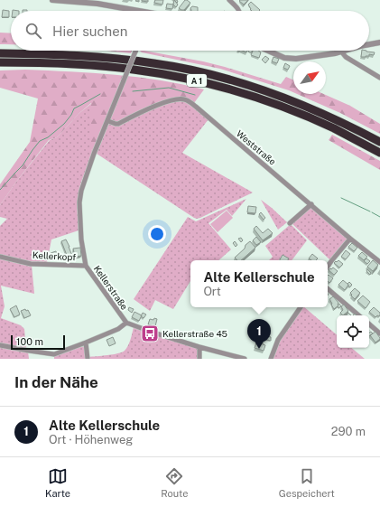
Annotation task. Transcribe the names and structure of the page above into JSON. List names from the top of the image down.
{
  "streets": {
    "highway": ["A 1"],
    "street": ["Weststraße", "Kellerkopf", "Kellerstraße"]
  },
  "crossings": [
    ["Weststraße", "Kellerstraße"],
    ["Kellerkopf", "Kellerstraße"]
  ],
  "places": {
    "bus stop": ["Kellerstraße 45"]
  },
  "scale_bar": "100 m",
  "north": "top right",
  "page": {
    "search": "Hier suchen",
    "popup": ["Alte Kellerschule", "Ort"],
    "pins": "1",
    "scale": "100 m",
    "heading": "In der Nähe",
    "list": [
      {
        "mark": "1",
        "name": "Alte Kellerschule",
        "note": "Ort · Höhenweg",
        "value": "290 m"
      }
    ],
    "nav": ["Karte", "Route", "Gespeichert"]
  }
}
